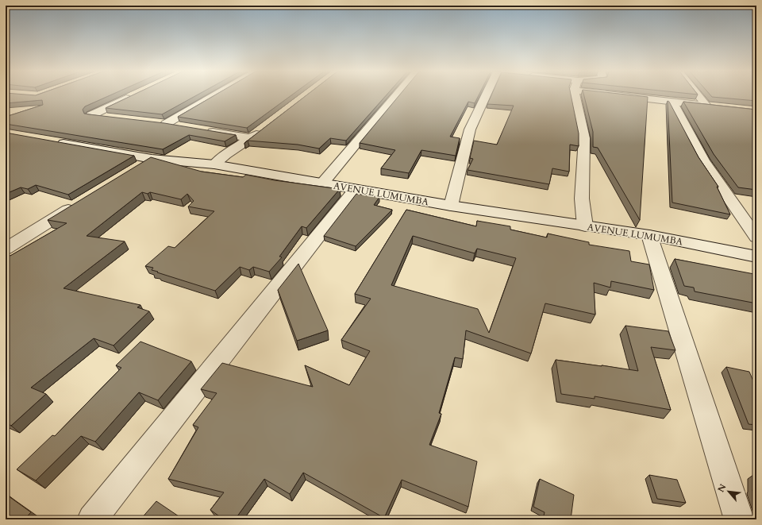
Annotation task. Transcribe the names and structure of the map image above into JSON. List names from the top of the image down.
{
  "streets": {
    "street": ["AVENUE LUMUMBA"]
  },
  "north": "top left"
}
